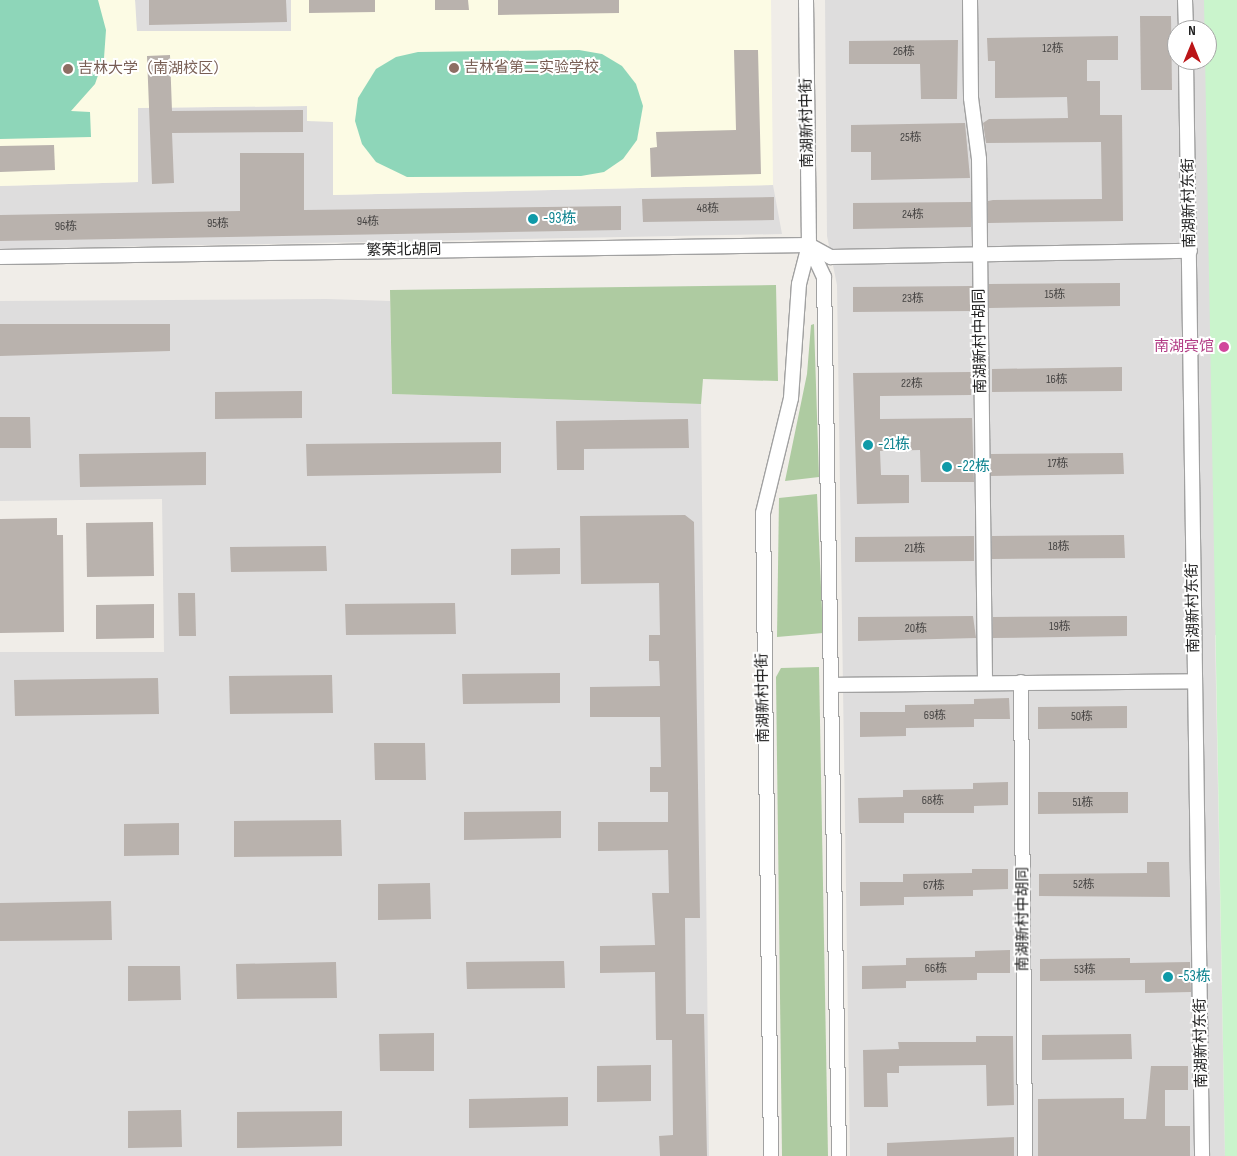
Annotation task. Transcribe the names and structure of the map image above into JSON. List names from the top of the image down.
{
  "streets": {
    "street": [
      "南湖新村中街",
      "南湖新村东街",
      "繁荣北胡同",
      "南湖新村中胡同"
    ]
  },
  "crossings": [
    ["南湖新村中街", "繁荣北胡同"]
  ],
  "places": [
    "吉林省第二实验学校",
    "吉林大学（南湖校区）",
    "-93栋",
    "南湖宾馆",
    "-21栋",
    "-22栋",
    "-53栋"
  ],
  "house_numbers": [
    "12栋",
    "26栋",
    "25栋",
    "48栋",
    "24栋",
    "94栋",
    "95栋",
    "96栋",
    "15栋",
    "23栋",
    "16栋",
    "22栋",
    "17栋",
    "18栋",
    "21栋",
    "19栋",
    "20栋",
    "69栋",
    "50栋",
    "68栋",
    "51栋",
    "52栋",
    "67栋",
    "66栋",
    "53栋"
  ],
  "north": "top"
}
